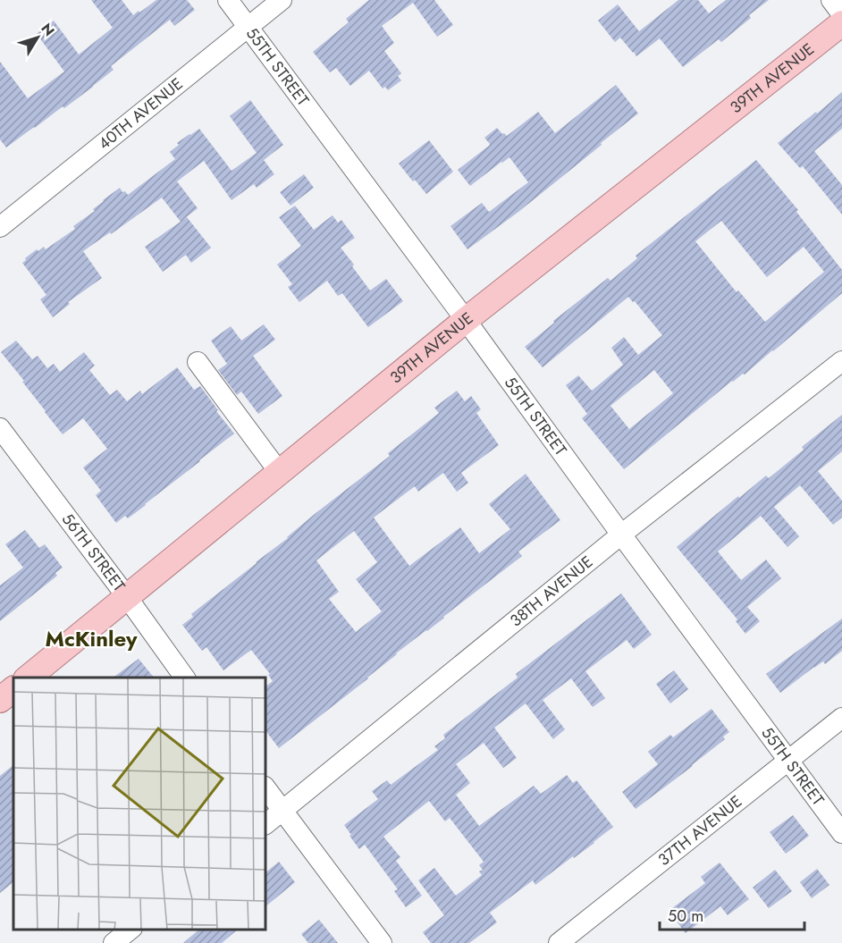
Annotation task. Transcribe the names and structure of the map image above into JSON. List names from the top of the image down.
{
  "streets": {
    "main road": ["39TH AVENUE"],
    "street": [
      "55TH STREET",
      "40TH AVENUE",
      "56TH STREET",
      "38TH AVENUE",
      "37TH AVENUE"
    ]
  },
  "crossings": [
    ["55TH STREET", "39TH AVENUE"],
    ["55TH STREET", "40TH AVENUE"],
    ["55TH STREET", "38TH AVENUE"],
    ["55TH STREET", "37TH AVENUE"],
    ["39TH AVENUE", "56TH STREET"]
  ],
  "districts": ["McKinley"],
  "scale_bar": "50 m",
  "north": "top right"
}
